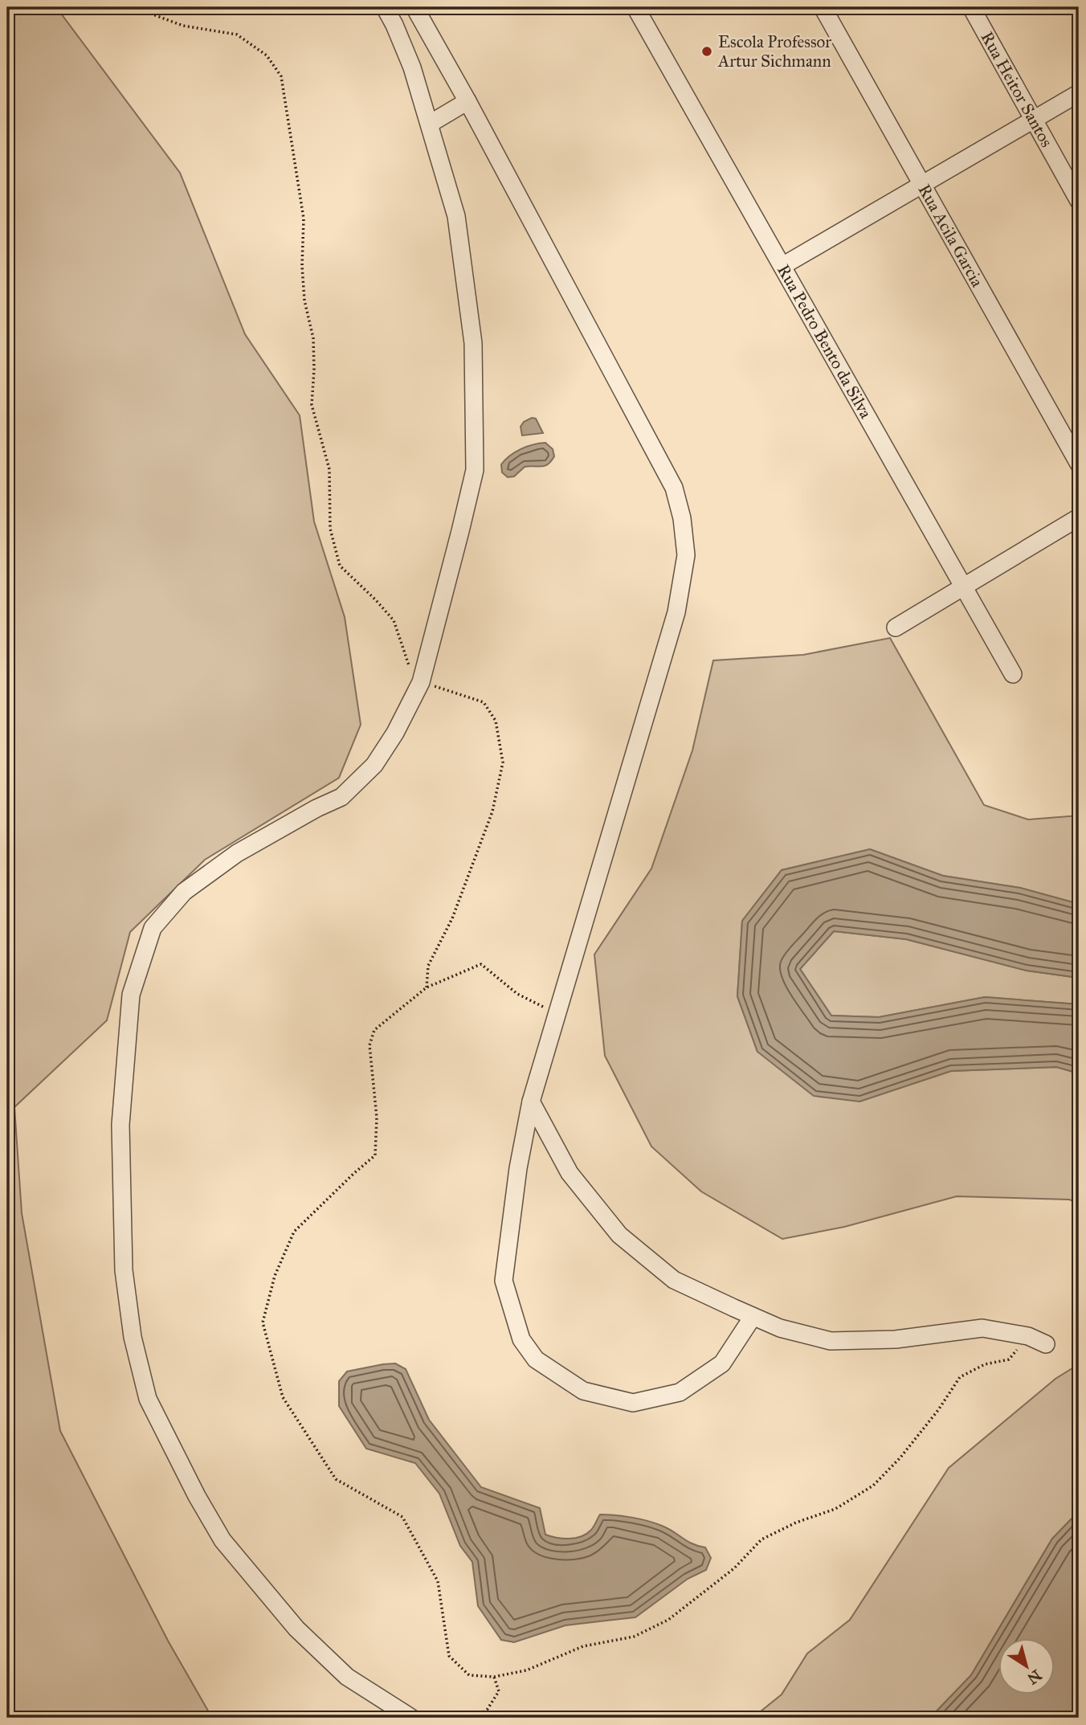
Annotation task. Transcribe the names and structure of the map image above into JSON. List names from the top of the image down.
{
  "streets": {
    "street": ["Rua Heitor Santos", "Rua Acila Garcia", "Rua Pedro Bento da Silva"]
  },
  "places": ["Escola Professor Artur Sichmann"],
  "north": "bottom right"
}
